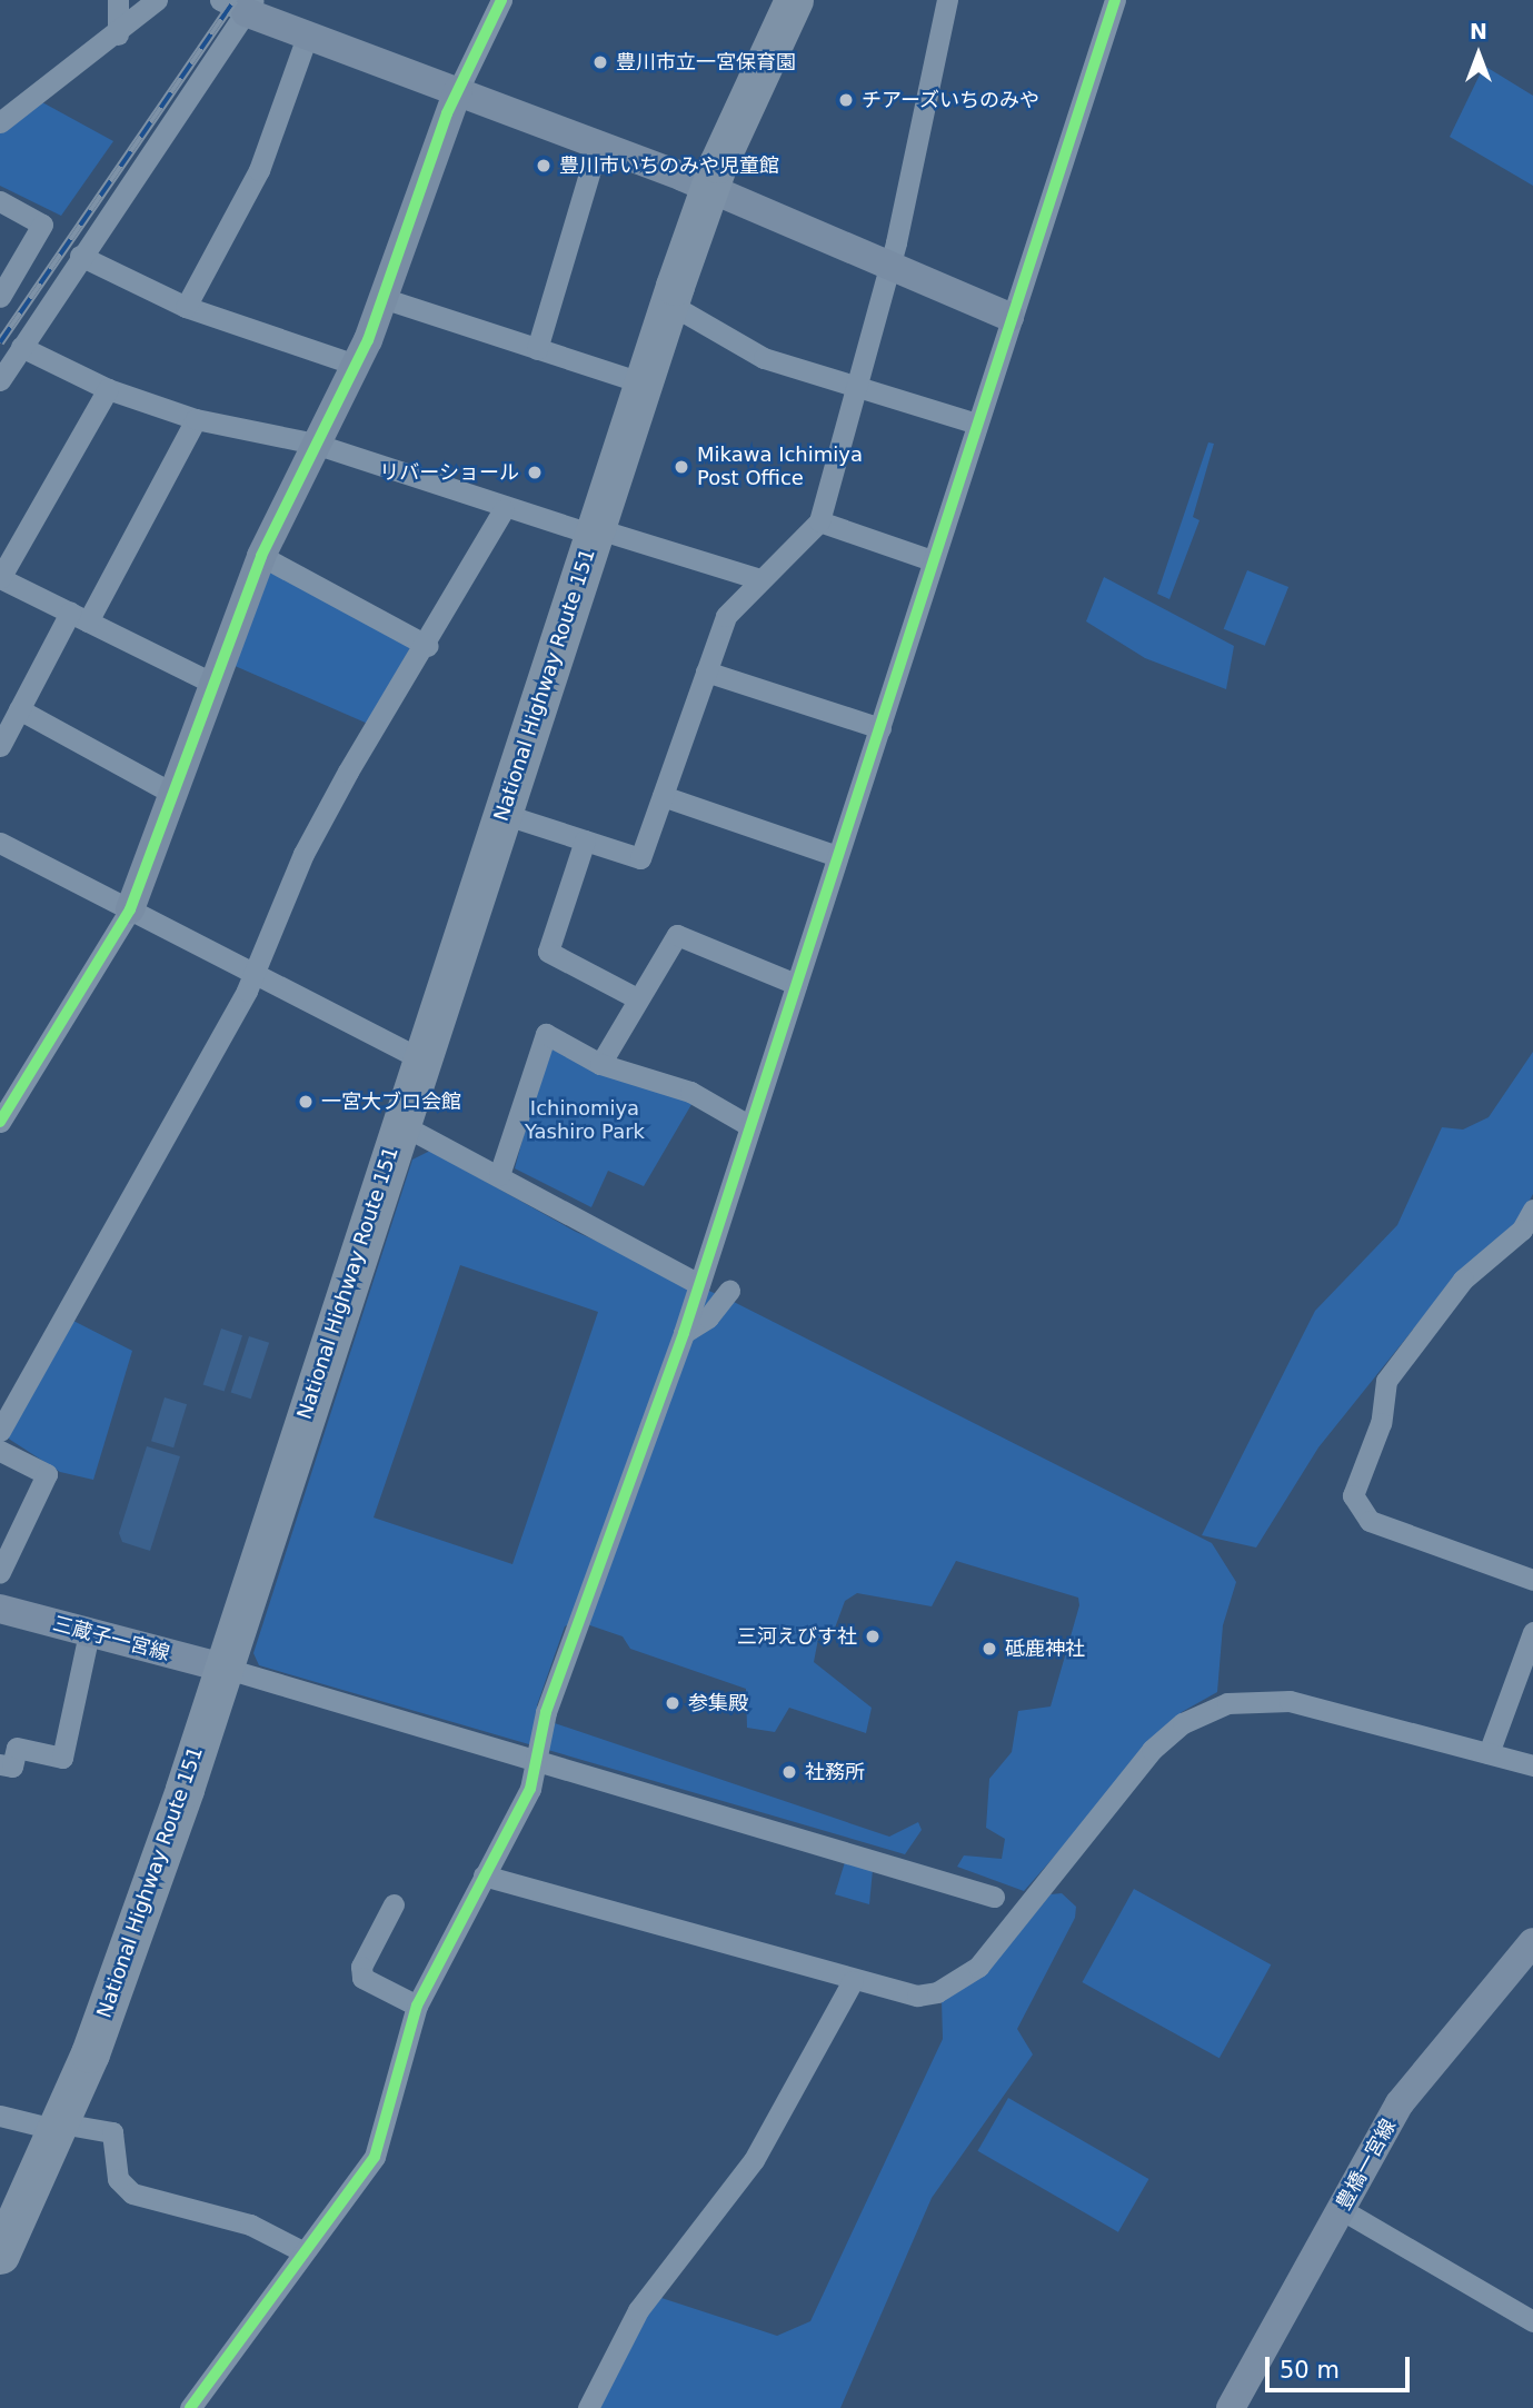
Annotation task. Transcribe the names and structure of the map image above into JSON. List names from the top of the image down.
{
  "streets": {
    "highway": ["National Highway Route 151"],
    "street": ["三蔵子一宮線", "豊橋一宮線"]
  },
  "crossings": [
    ["National Highway Route 151", "三蔵子一宮線"]
  ],
  "parks": ["Ichinomiya Yashiro Park"],
  "places": [
    "豊川市立一宮保育園",
    "チアーズいちのみや",
    "豊川市いちのみや児童館",
    "Mikawa Ichimiya Post Office",
    "リバーショール",
    "一宮大ブロ会館",
    "三河えびす社",
    "砥鹿神社",
    "参集殿",
    "社務所"
  ],
  "scale_bar": "50 m",
  "north": "top"
}
